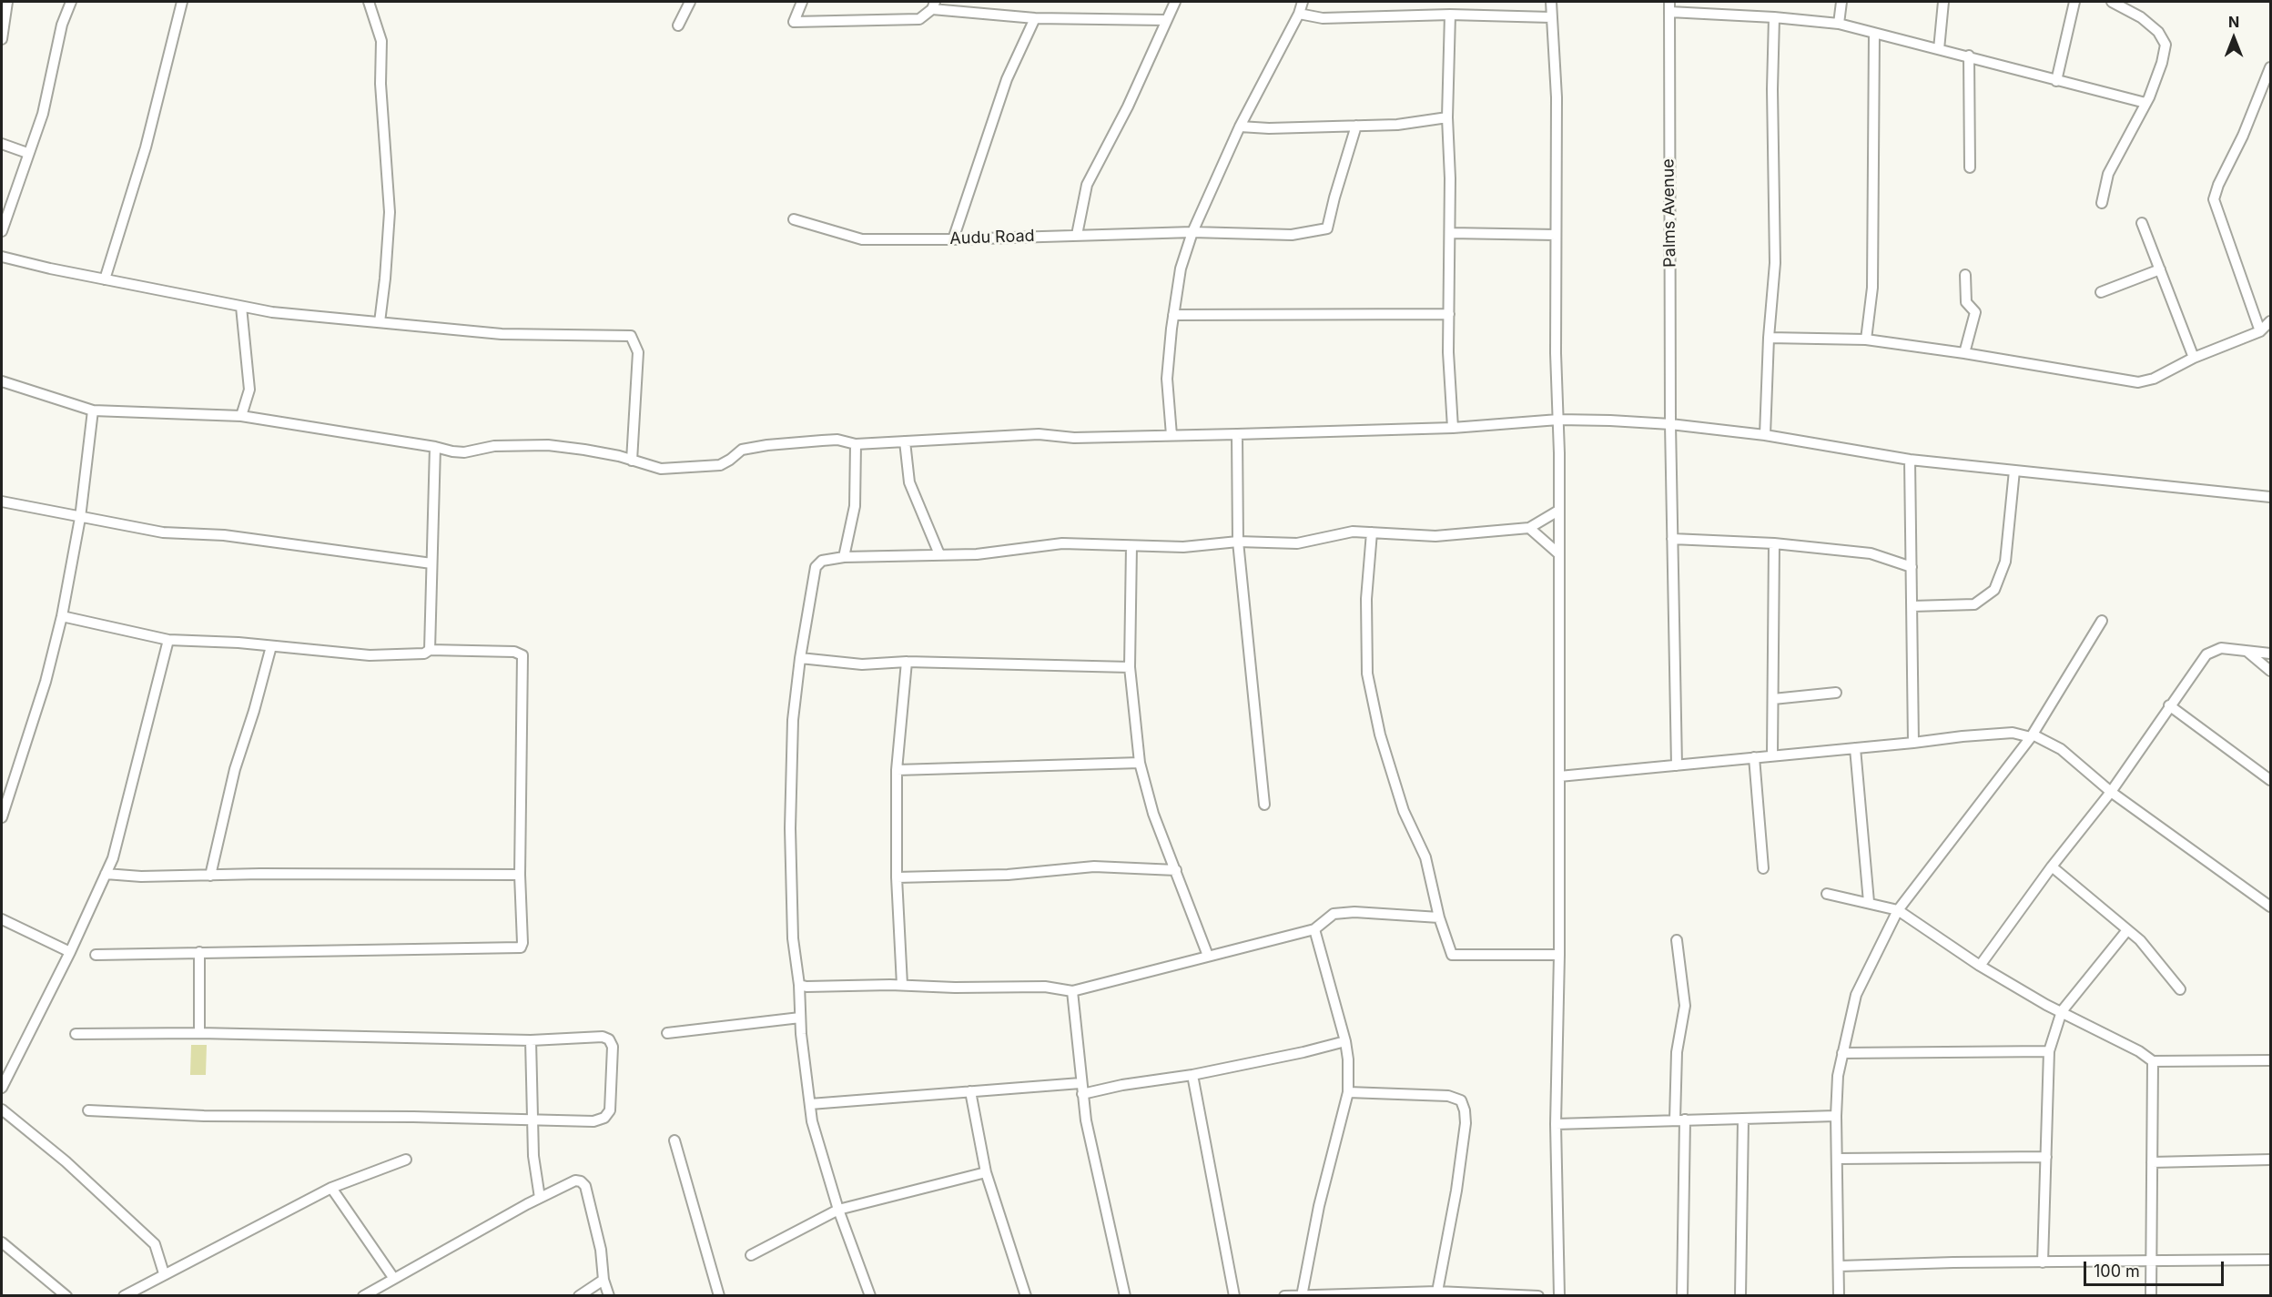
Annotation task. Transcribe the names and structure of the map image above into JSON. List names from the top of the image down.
{
  "streets": {
    "street": ["Palms Avenue", "Audu Road"]
  },
  "scale_bar": "100 m",
  "north": "top"
}
